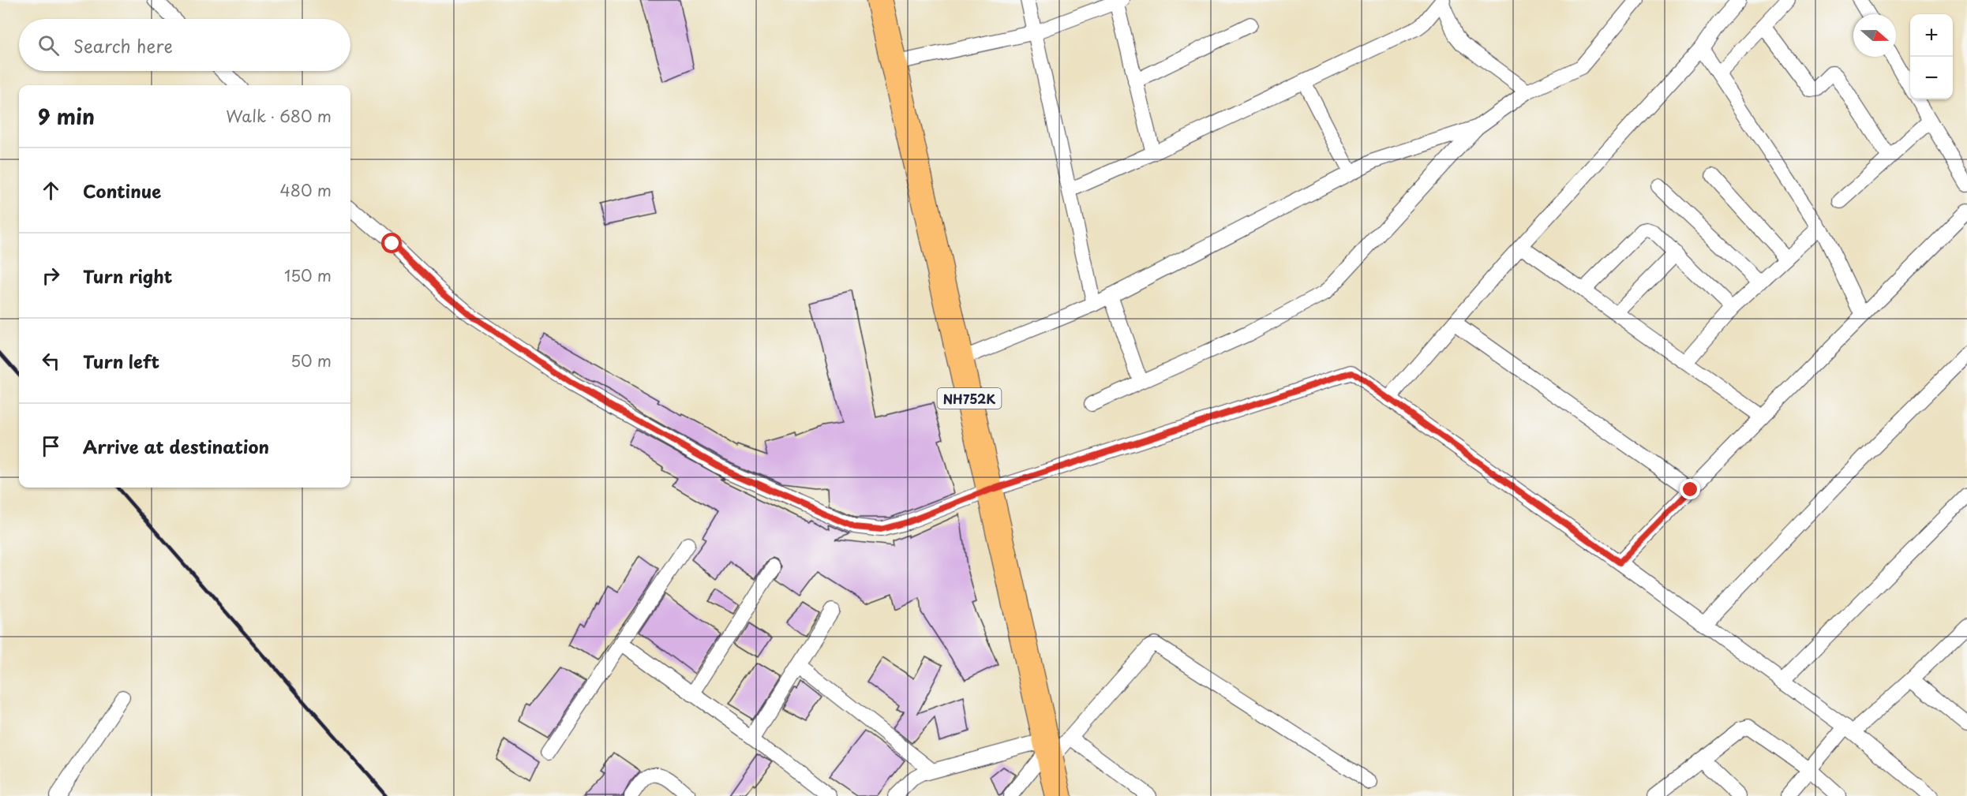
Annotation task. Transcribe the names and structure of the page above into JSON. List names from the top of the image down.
{
  "streets": {
    "highway": ["NH752K"]
  },
  "north": "right",
  "page": {
    "map_buttons": ["+", "−"],
    "search": "Search here",
    "heading": ["9 min", "Walk · 680 m"],
    "list": [
      ["Continue", "480 m"],
      ["Turn right", "150 m"],
      ["Turn left", "50 m"],
      "Arrive at destination"
    ]
  }
}
